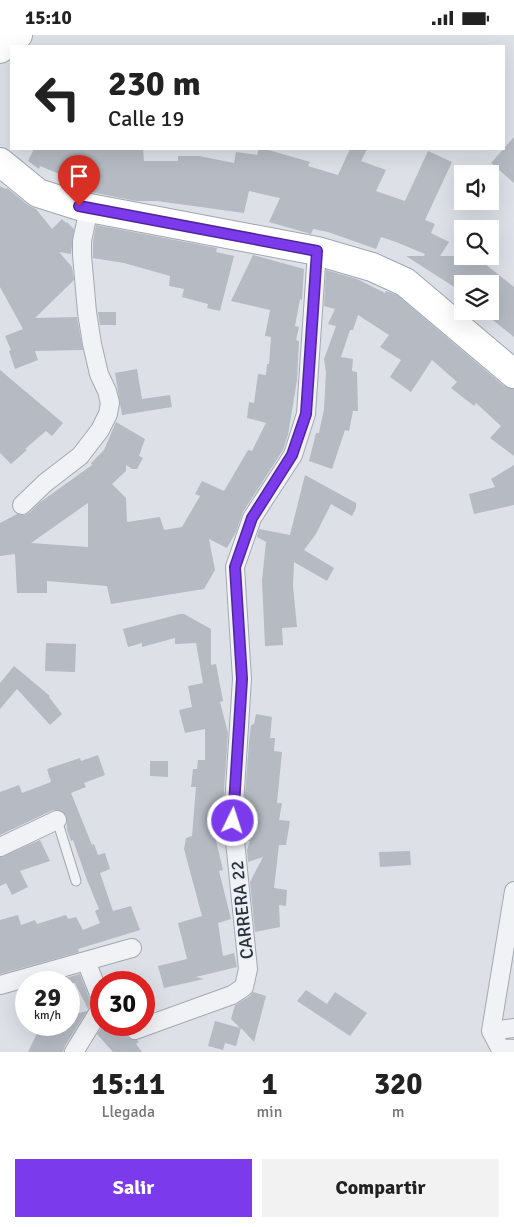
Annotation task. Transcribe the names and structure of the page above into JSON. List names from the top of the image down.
{
  "streets": {
    "street": ["CARRERA 22"]
  },
  "page": {
    "status": "15:10",
    "turn": ["230 m", "Calle 19"],
    "speed": "29 km/h",
    "limit": "30",
    "eta": [
      "15:11",
      "Llegada",
      "1",
      "min",
      "320",
      "m"
    ],
    "buttons": ["Salir", "Compartir"]
  }
}
